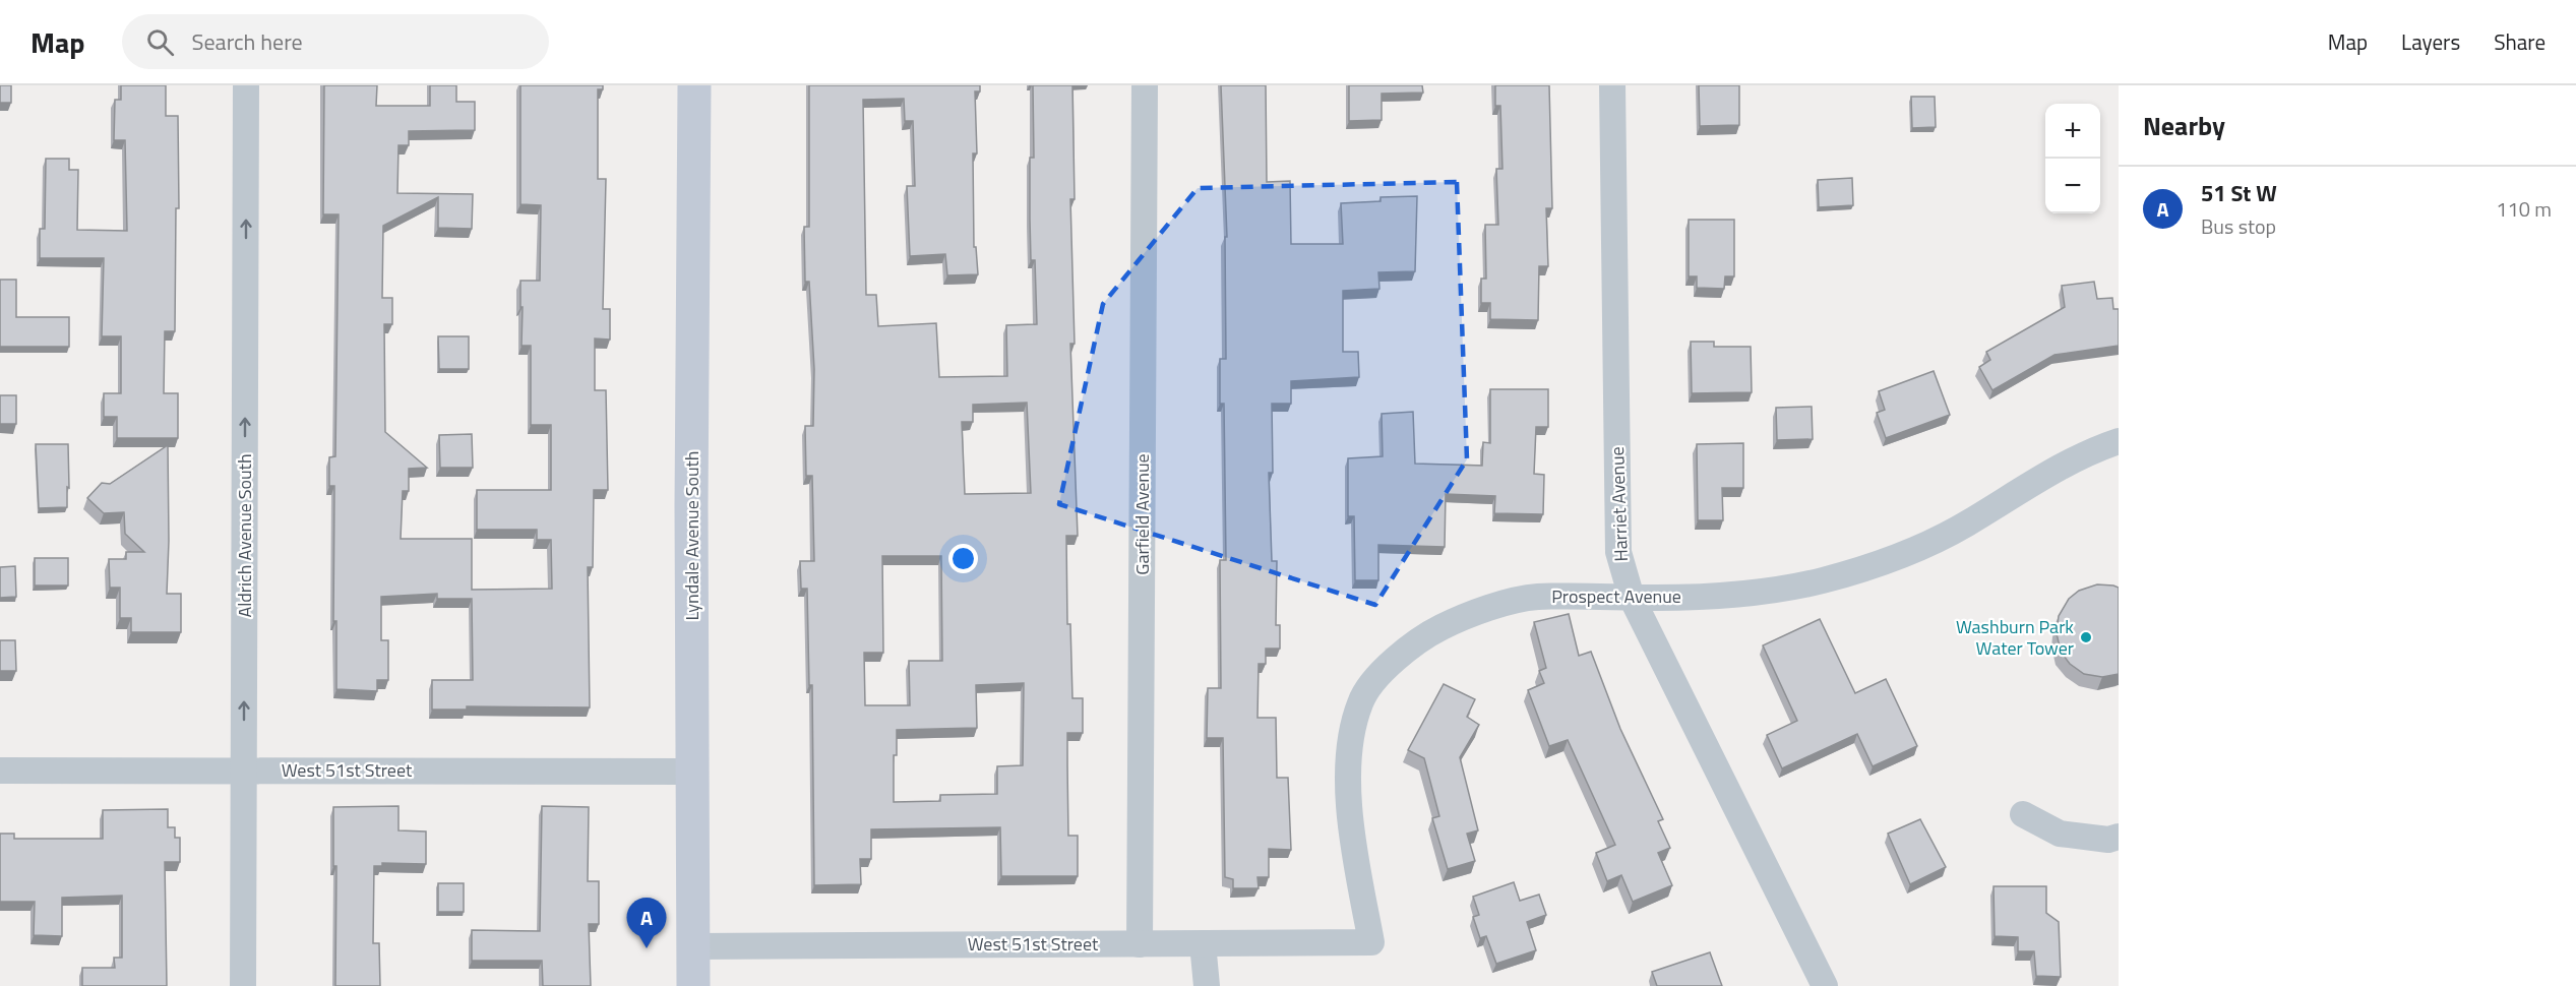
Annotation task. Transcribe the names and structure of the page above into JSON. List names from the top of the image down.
{
  "streets": {
    "main road": ["Lyndale Avenue South"],
    "street": [
      "Harriet Avenue",
      "Garfield Avenue",
      "Aldrich Avenue South",
      "Prospect Avenue",
      "West 51st Street"
    ]
  },
  "crossings": [
    ["Harriet Avenue", "Prospect Avenue"],
    ["Garfield Avenue", "West 51st Street"],
    ["Aldrich Avenue South", "West 51st Street"],
    ["Lyndale Avenue South", "West 51st Street"],
    ["Prospect Avenue", "West 51st Street"]
  ],
  "one_way": ["Aldrich Avenue South"],
  "places": ["Washburn Park Water Tower"],
  "page": {
    "header": "Map",
    "search": "Search here",
    "nav": ["Map", "Layers", "Share"],
    "heading": "Nearby",
    "map_buttons": ["+", "−"],
    "list": [
      {
        "mark": "A",
        "name": "51 St W",
        "note": "Bus stop",
        "value": "110 m"
      }
    ],
    "pins": "A"
  }
}
